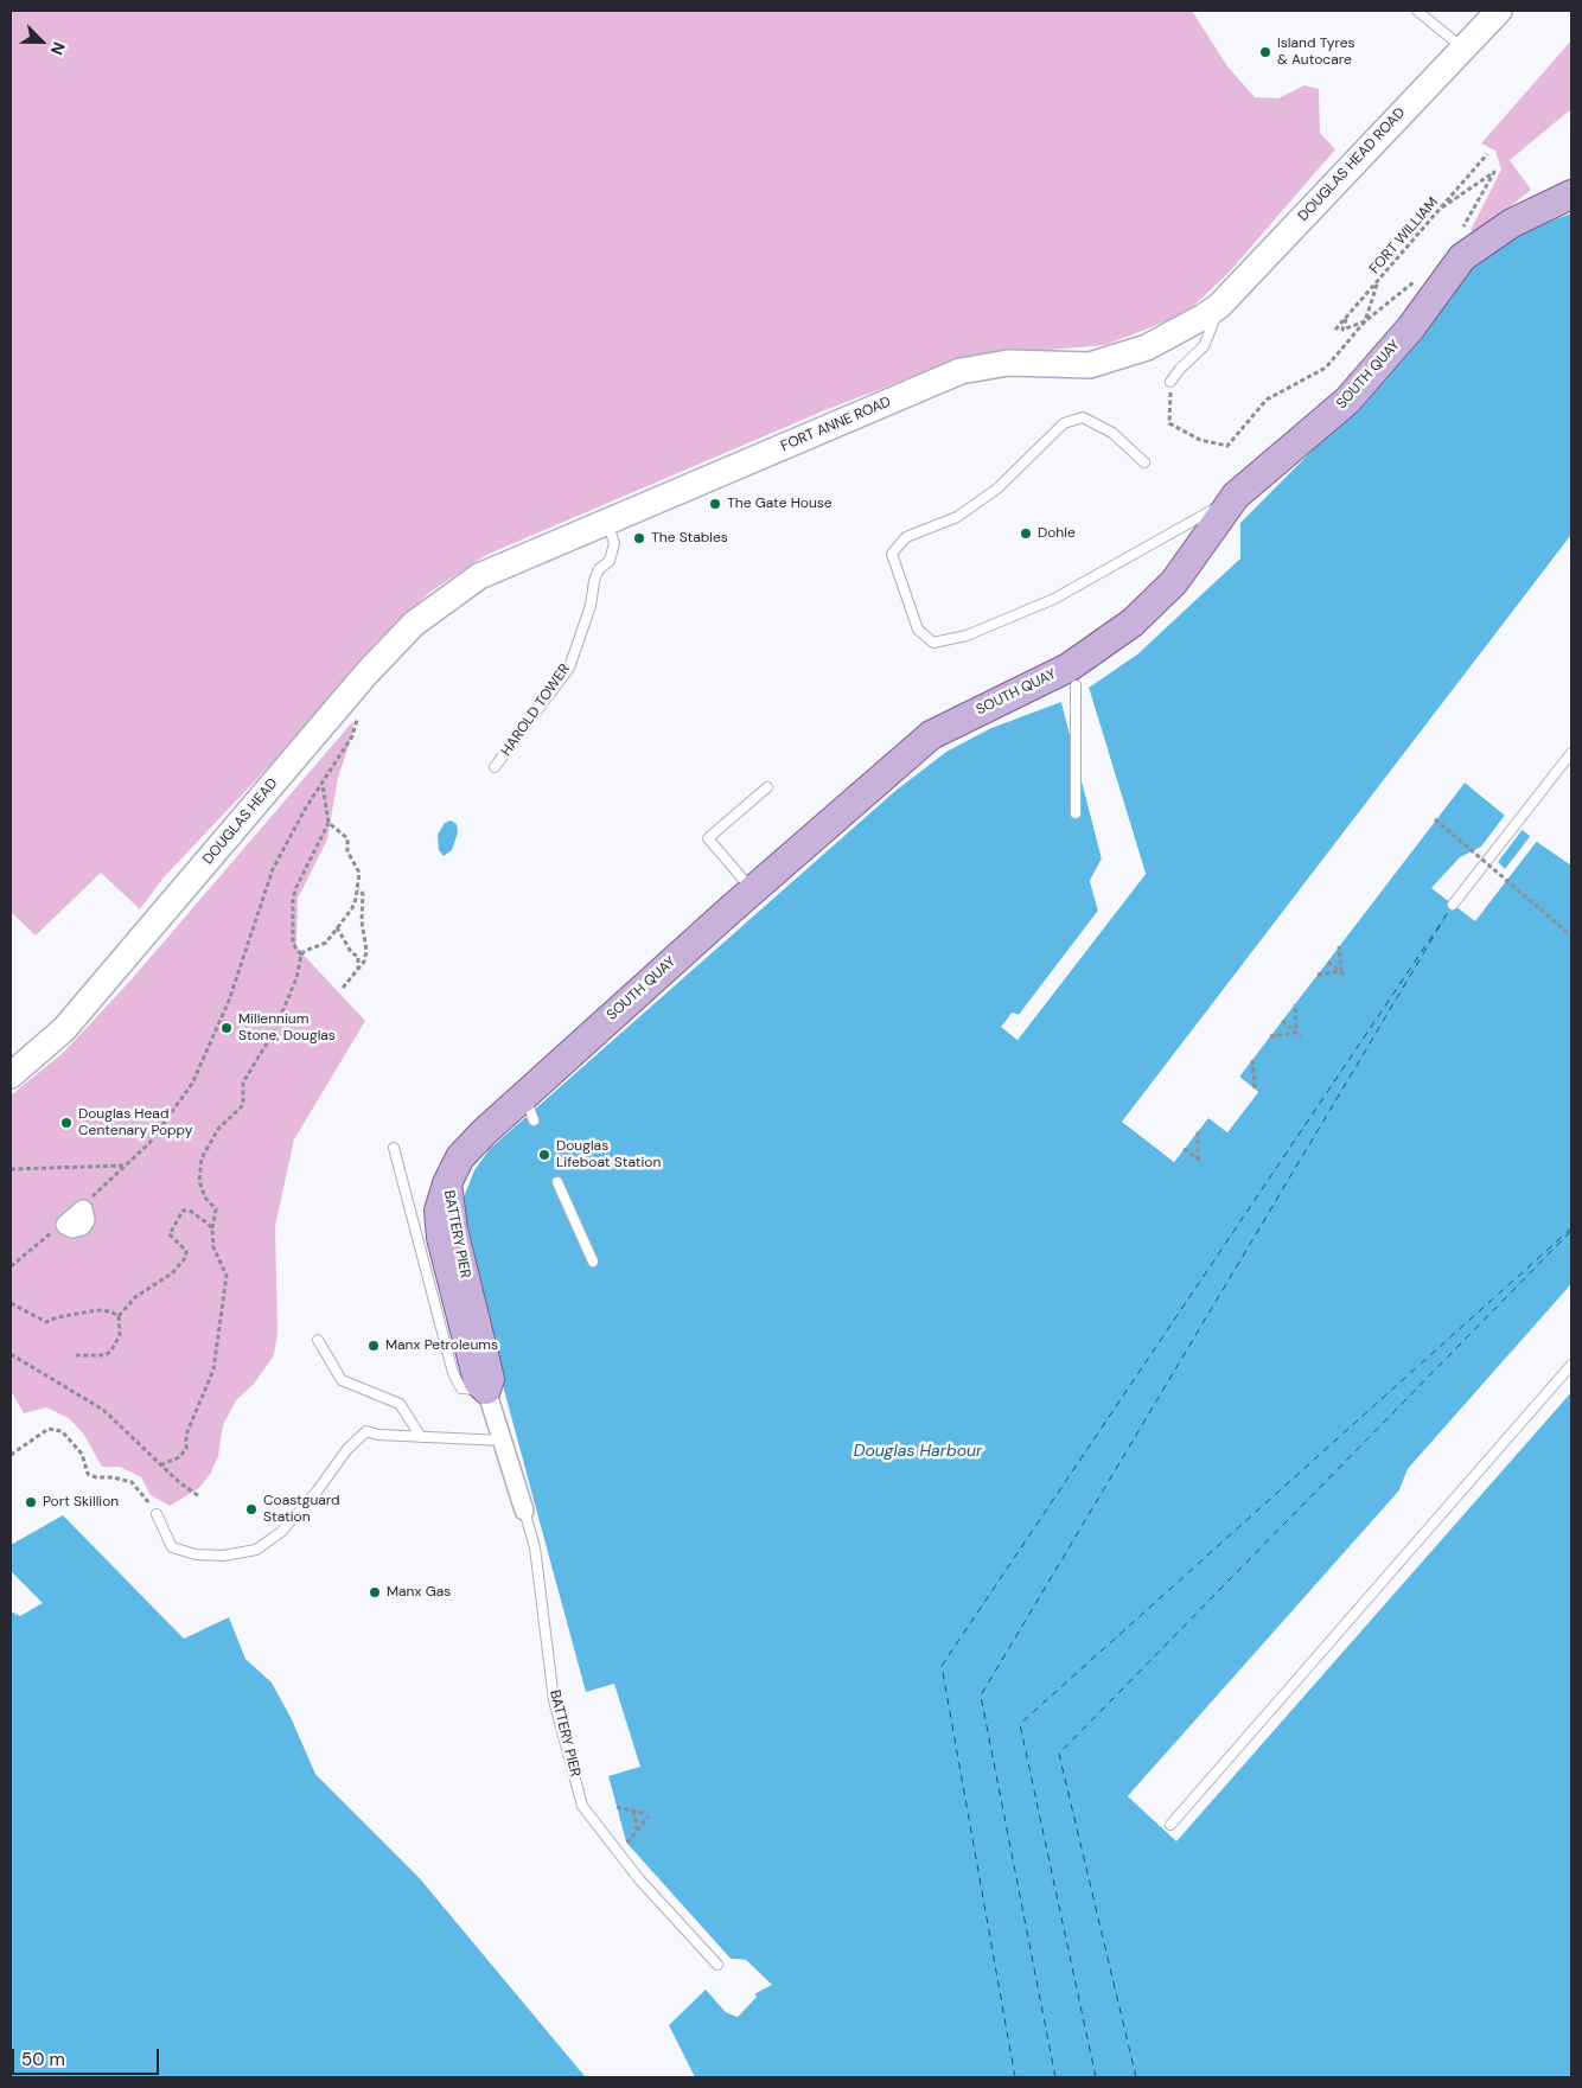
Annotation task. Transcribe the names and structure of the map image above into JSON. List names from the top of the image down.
{
  "streets": {
    "main road": [
      "DOUGLAS HEAD ROAD",
      "SOUTH QUAY",
      "FORT ANNE ROAD",
      "DOUGLAS HEAD",
      "BATTERY PIER"
    ],
    "lane": ["HAROLD TOWER"],
    "path": ["FORT WILLIAM"]
  },
  "crossings": [
    ["DOUGLAS HEAD ROAD", "FORT ANNE ROAD"],
    ["SOUTH QUAY", "BATTERY PIER"],
    ["FORT ANNE ROAD", "HAROLD TOWER"],
    ["FORT ANNE ROAD", "DOUGLAS HEAD"]
  ],
  "water": ["Douglas Harbour"],
  "places": [
    "Island Tyres & Autocare",
    "The Gate House",
    "Dohle",
    "The Stables",
    "Millennium Stone, Douglas",
    "Douglas Head Centenary Poppy",
    "Douglas Lifeboat Station",
    "Manx Petroleums",
    "Port Skillion",
    "Coastguard Station",
    "Manx Gas"
  ],
  "scale_bar": "50 m",
  "north": "bottom right"
}
